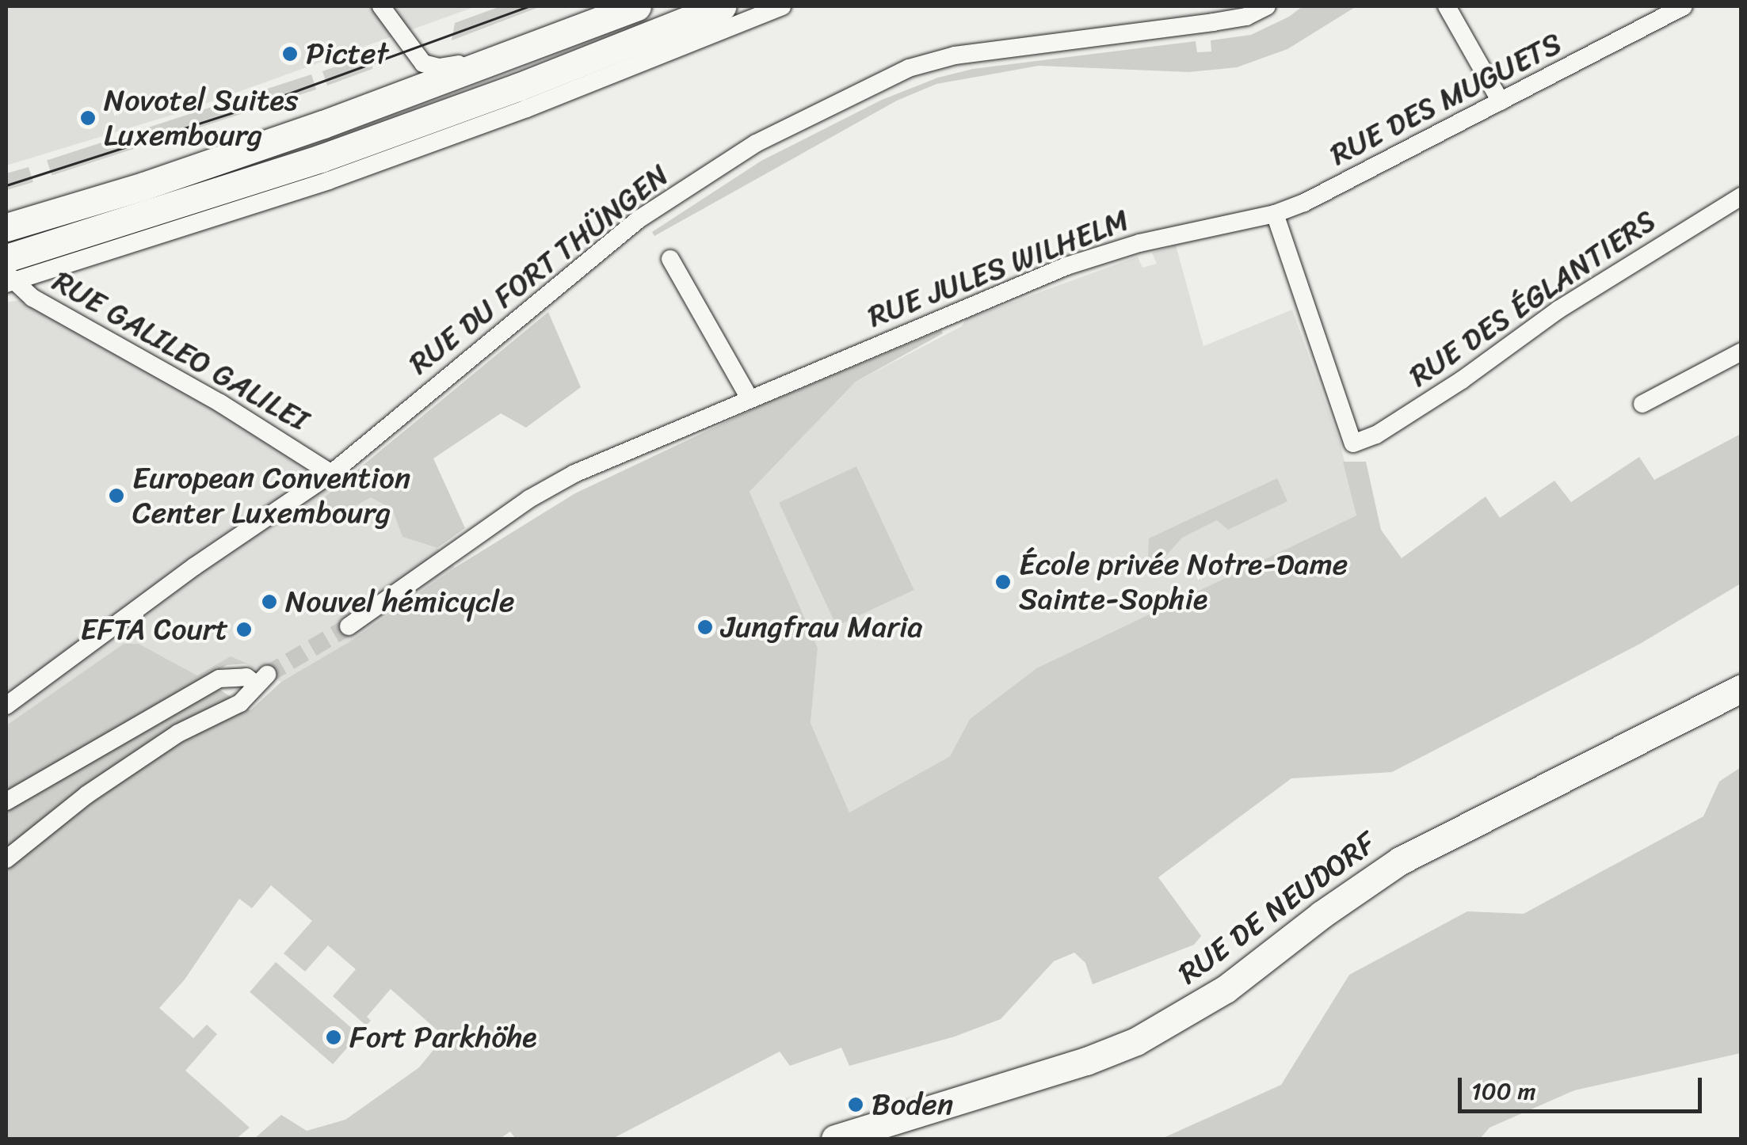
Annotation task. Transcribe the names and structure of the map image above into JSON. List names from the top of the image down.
{
  "streets": {
    "main road": ["RUE DE NEUDORF"],
    "street": [
      "RUE DES MUGUETS",
      "RUE JULES WILHELM",
      "RUE DU FORT THÜNGEN",
      "RUE DES ÉGLANTIERS",
      "RUE GALILEO GALILEI"
    ]
  },
  "crossings": [
    ["RUE DES MUGUETS", "RUE JULES WILHELM"],
    ["RUE DES MUGUETS", "RUE DES ÉGLANTIERS"],
    ["RUE JULES WILHELM", "RUE DES ÉGLANTIERS"],
    ["RUE DU FORT THÜNGEN", "RUE GALILEO GALILEI"]
  ],
  "places": [
    "Pictet",
    "Novotel Suites Luxembourg",
    "European Convention Center Luxembourg",
    "École privée Notre-Dame Sainte-Sophie",
    "Nouvel hémicycle",
    "Jungfrau Maria",
    "EFTA Court",
    "Fort Parkhöhe",
    "Boden"
  ],
  "scale_bar": "100 m"
}
